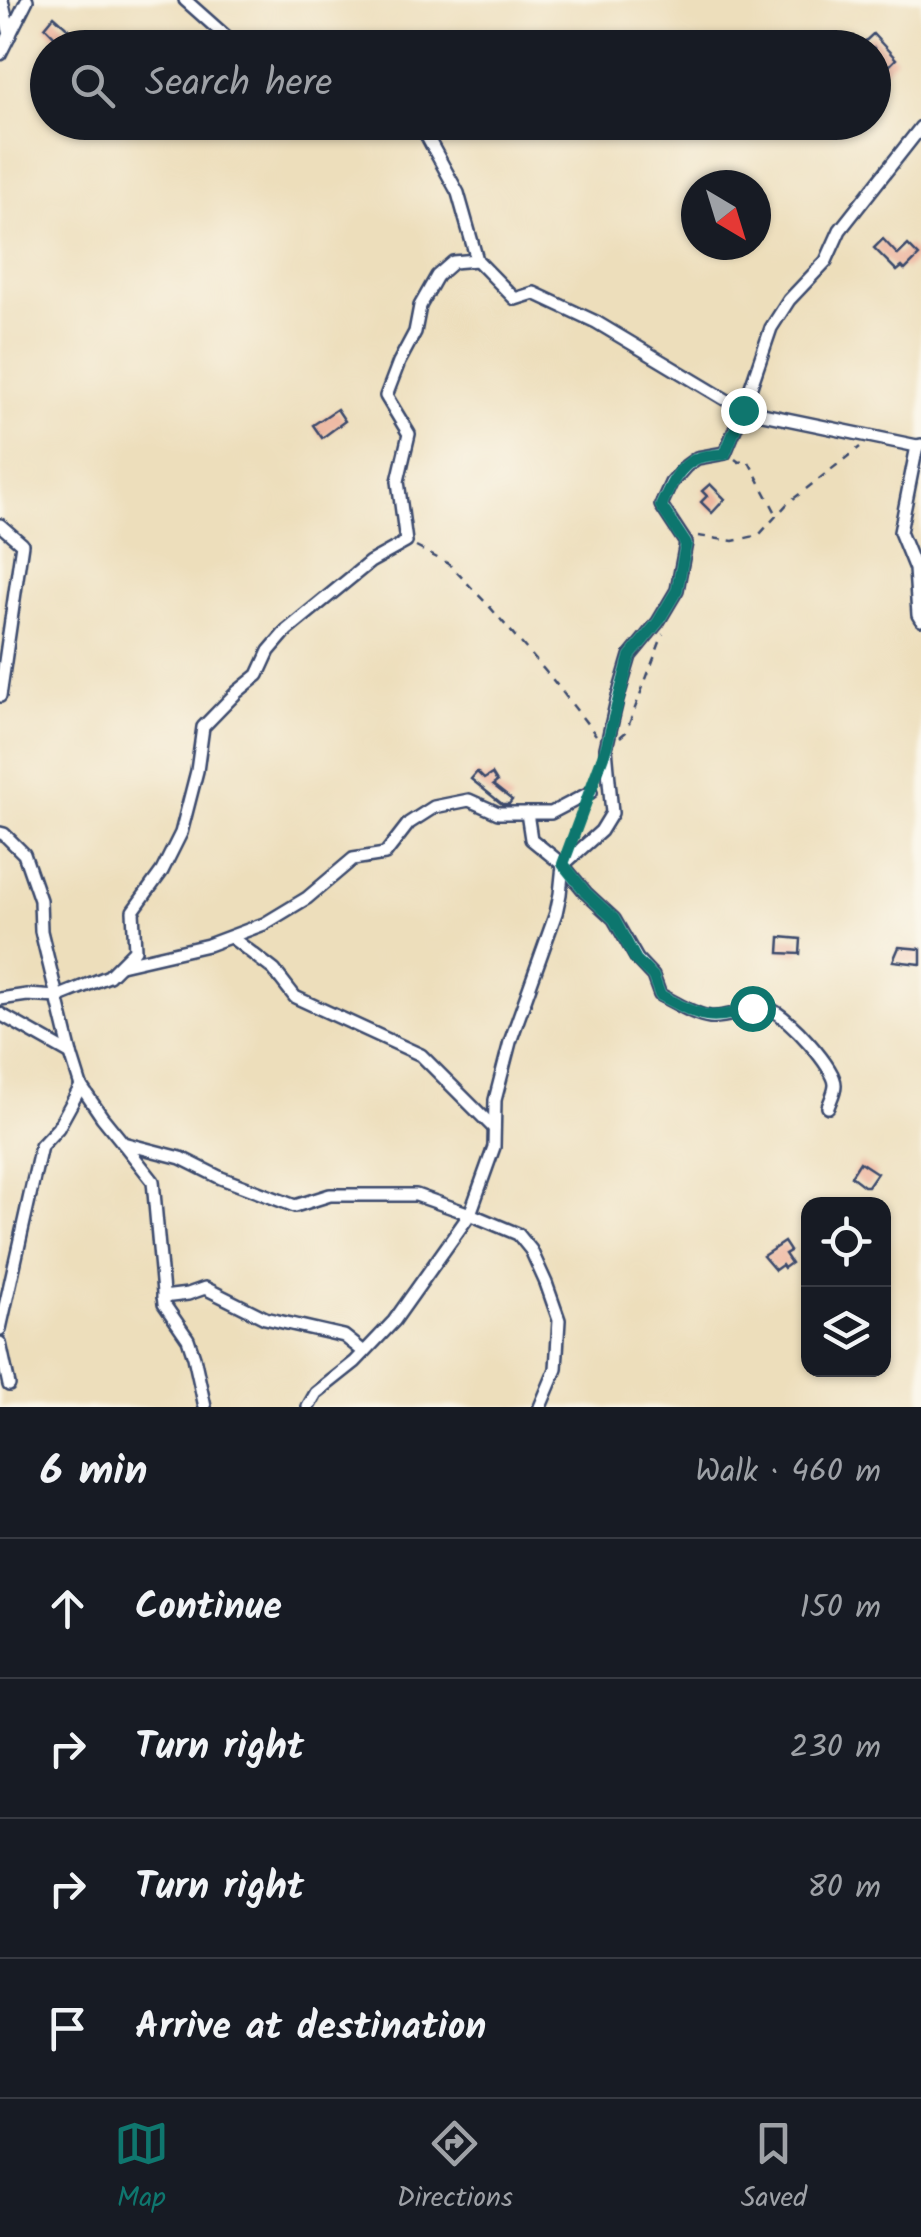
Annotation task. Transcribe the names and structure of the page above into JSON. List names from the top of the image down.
{
  "north": "bottom right",
  "page": {
    "search": "Search here",
    "heading": ["6 min", "Walk · 460 m"],
    "list": [
      ["Continue", "150 m"],
      ["Turn right", "230 m"],
      ["Turn right", "80 m"],
      "Arrive at destination"
    ],
    "nav": ["Map", "Directions", "Saved"]
  }
}
